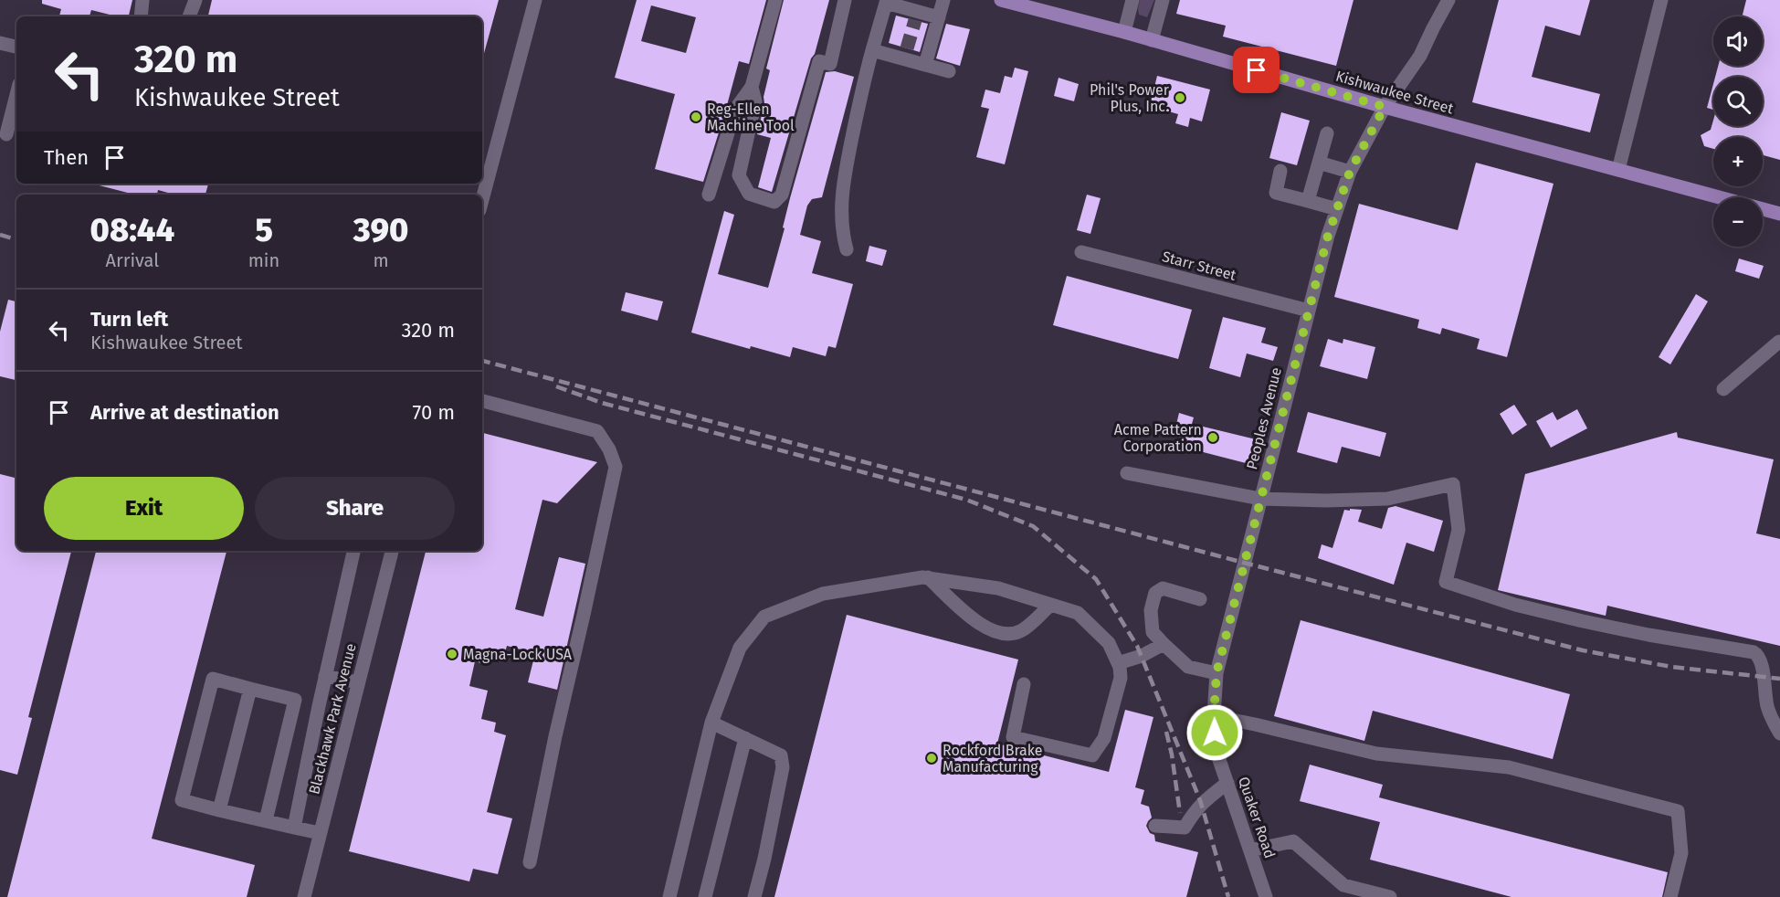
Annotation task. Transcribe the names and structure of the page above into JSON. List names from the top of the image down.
{
  "streets": {
    "main road": ["Kishwaukee Street"],
    "street": [
      "Starr Street",
      "Peoples Avenue",
      "Blackhawk Park Avenue",
      "Quaker Road"
    ]
  },
  "crossings": [
    ["Kishwaukee Street", "Peoples Avenue"],
    ["Starr Street", "Peoples Avenue"],
    ["Peoples Avenue", "Quaker Road"]
  ],
  "places": [
    "Phil's Power Plus, Inc.",
    "Reg-Ellen Machine Tool",
    "Acme Pattern Corporation",
    "Magna-Lock USA",
    "Rockford Brake Manufacturing"
  ],
  "page": {
    "map_buttons": ["+", "−"],
    "turn": ["320 m", "Kishwaukee Street"],
    "then": "Then",
    "eta": [
      "08:44",
      "Arrival",
      "5",
      "min",
      "390",
      "m"
    ],
    "list": [
      {
        "name": "Turn left",
        "note": "Kishwaukee Street",
        "value": "320 m"
      },
      {
        "name": "Arrive at destination",
        "value": "70 m"
      }
    ],
    "buttons": ["Exit", "Share"]
  }
}
